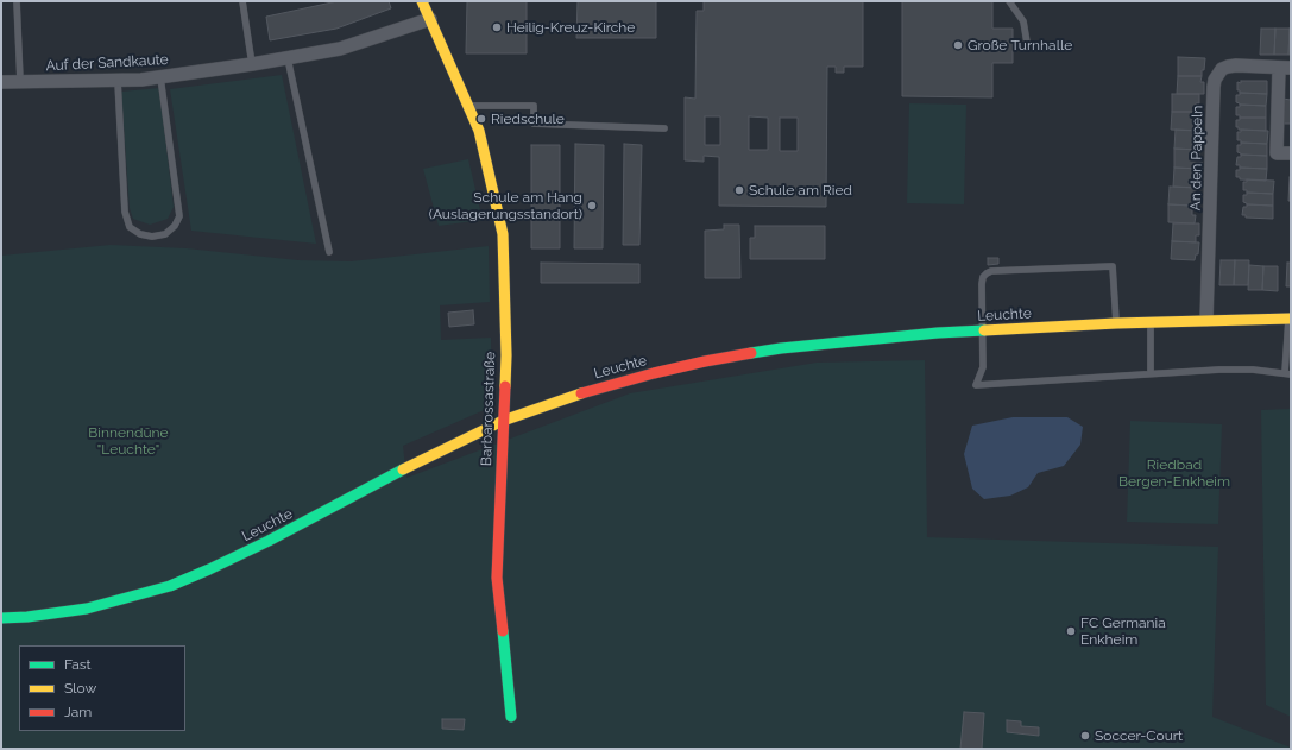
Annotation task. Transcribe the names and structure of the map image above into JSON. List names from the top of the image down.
{
  "streets": {
    "street": [
      "Auf der Sandkaute",
      "An den Pappeln",
      "Leuchte",
      "Barbarossastraße"
    ]
  },
  "crossings": [
    ["Auf der Sandkaute", "Barbarossastraße"],
    ["An den Pappeln", "Leuchte"],
    ["Leuchte", "Barbarossastraße"]
  ],
  "parks": ["Binnendüne \"Leuchte\"", "Riedbad Bergen-Enkheim"],
  "places": [
    "Heilig-Kreuz-Kirche",
    "Große Turnhalle",
    "Riedschule",
    "Schule am Ried",
    "Schule am Hang (Auslagerungsstandort)",
    "FC Germania Enkheim",
    "Soccer-Court"
  ],
  "legend": ["Fast", "Slow", "Jam"]
}
